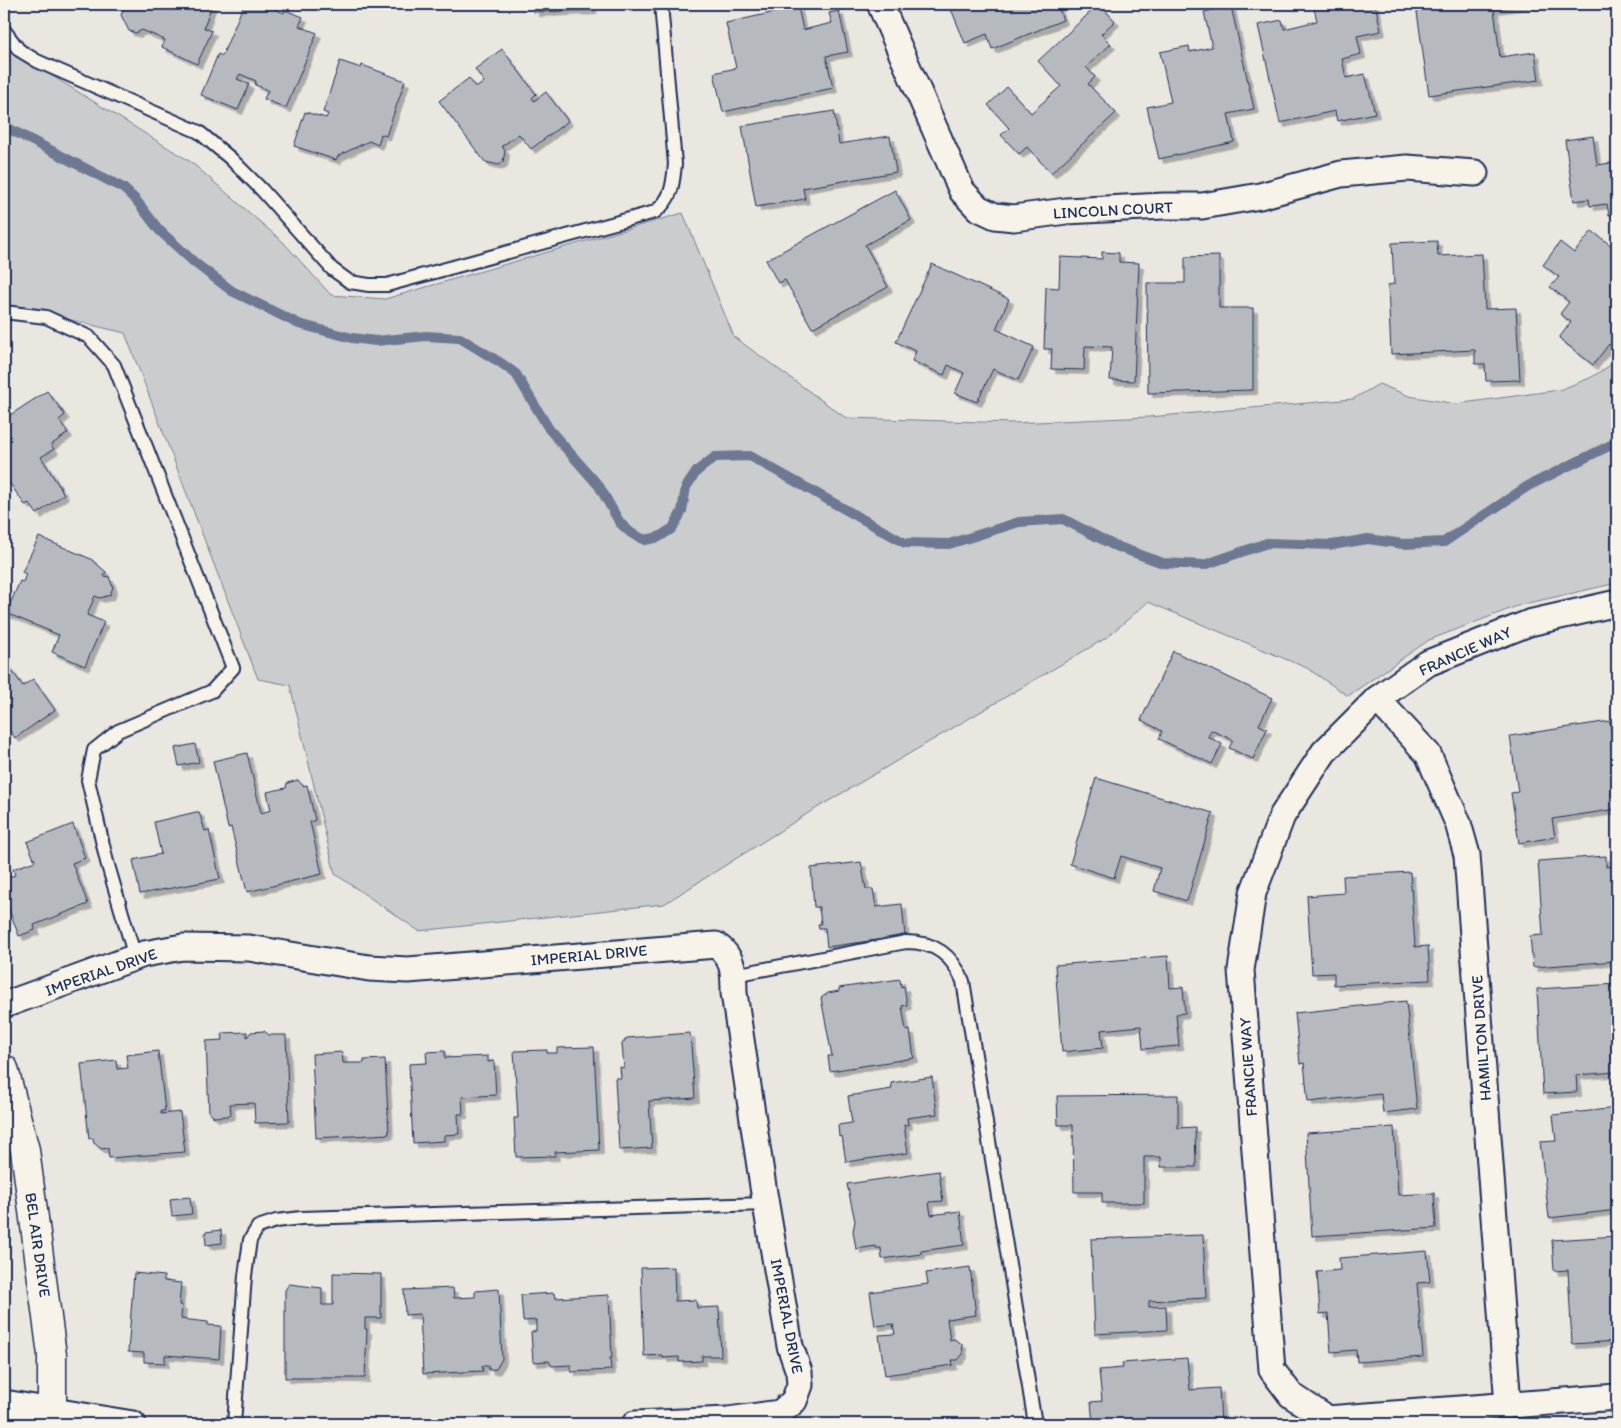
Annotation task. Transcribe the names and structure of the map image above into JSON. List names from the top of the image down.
{
  "streets": {
    "street": [
      "LINCOLN COURT",
      "FRANCIE WAY",
      "IMPERIAL DRIVE",
      "HAMILTON DRIVE",
      "BEL AIR DRIVE"
    ]
  },
  "crossings": [
    ["FRANCIE WAY", "HAMILTON DRIVE"]
  ]
}
